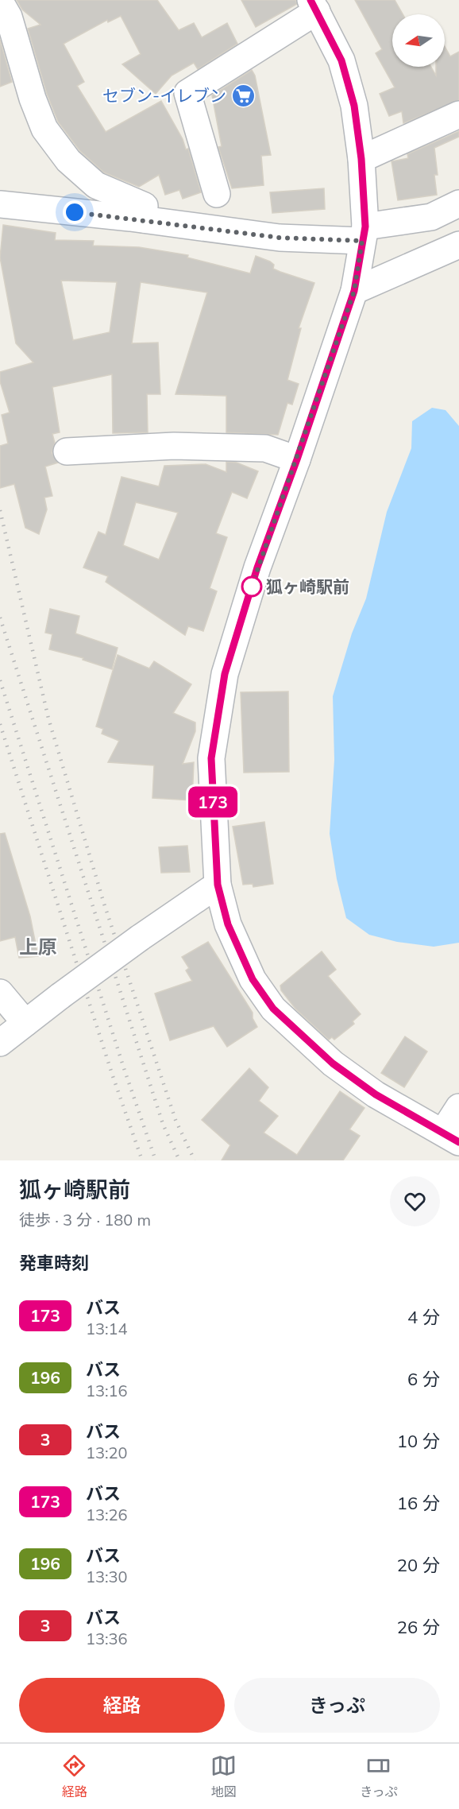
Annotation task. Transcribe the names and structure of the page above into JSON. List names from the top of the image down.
{
  "districts": ["上原"],
  "places": {
    "supermarket": ["セブン-イレブン"],
    "other": ["狐ヶ崎駅前"]
  },
  "lines": ["bus line 173"],
  "north": "left",
  "page": {
    "on_map": "173",
    "heading": [
      ["狐ヶ崎駅前", "徒歩 · 3 分 · 180 m"],
      "発車時刻"
    ],
    "list": [
      {
        "mark": "173",
        "name": "バス",
        "note": "13:14",
        "value": "4 分"
      },
      {
        "mark": "196",
        "name": "バス",
        "note": "13:16",
        "value": "6 分"
      },
      {
        "mark": "3",
        "name": "バス",
        "note": "13:20",
        "value": "10 分"
      },
      {
        "mark": "173",
        "name": "バス",
        "note": "13:26",
        "value": "16 分"
      },
      {
        "mark": "196",
        "name": "バス",
        "note": "13:30",
        "value": "20 分"
      },
      {
        "mark": "3",
        "name": "バス",
        "note": "13:36",
        "value": "26 分"
      }
    ],
    "buttons": ["経路", "きっぷ"],
    "tabs": ["経路", "地図", "きっぷ"]
  }
}
